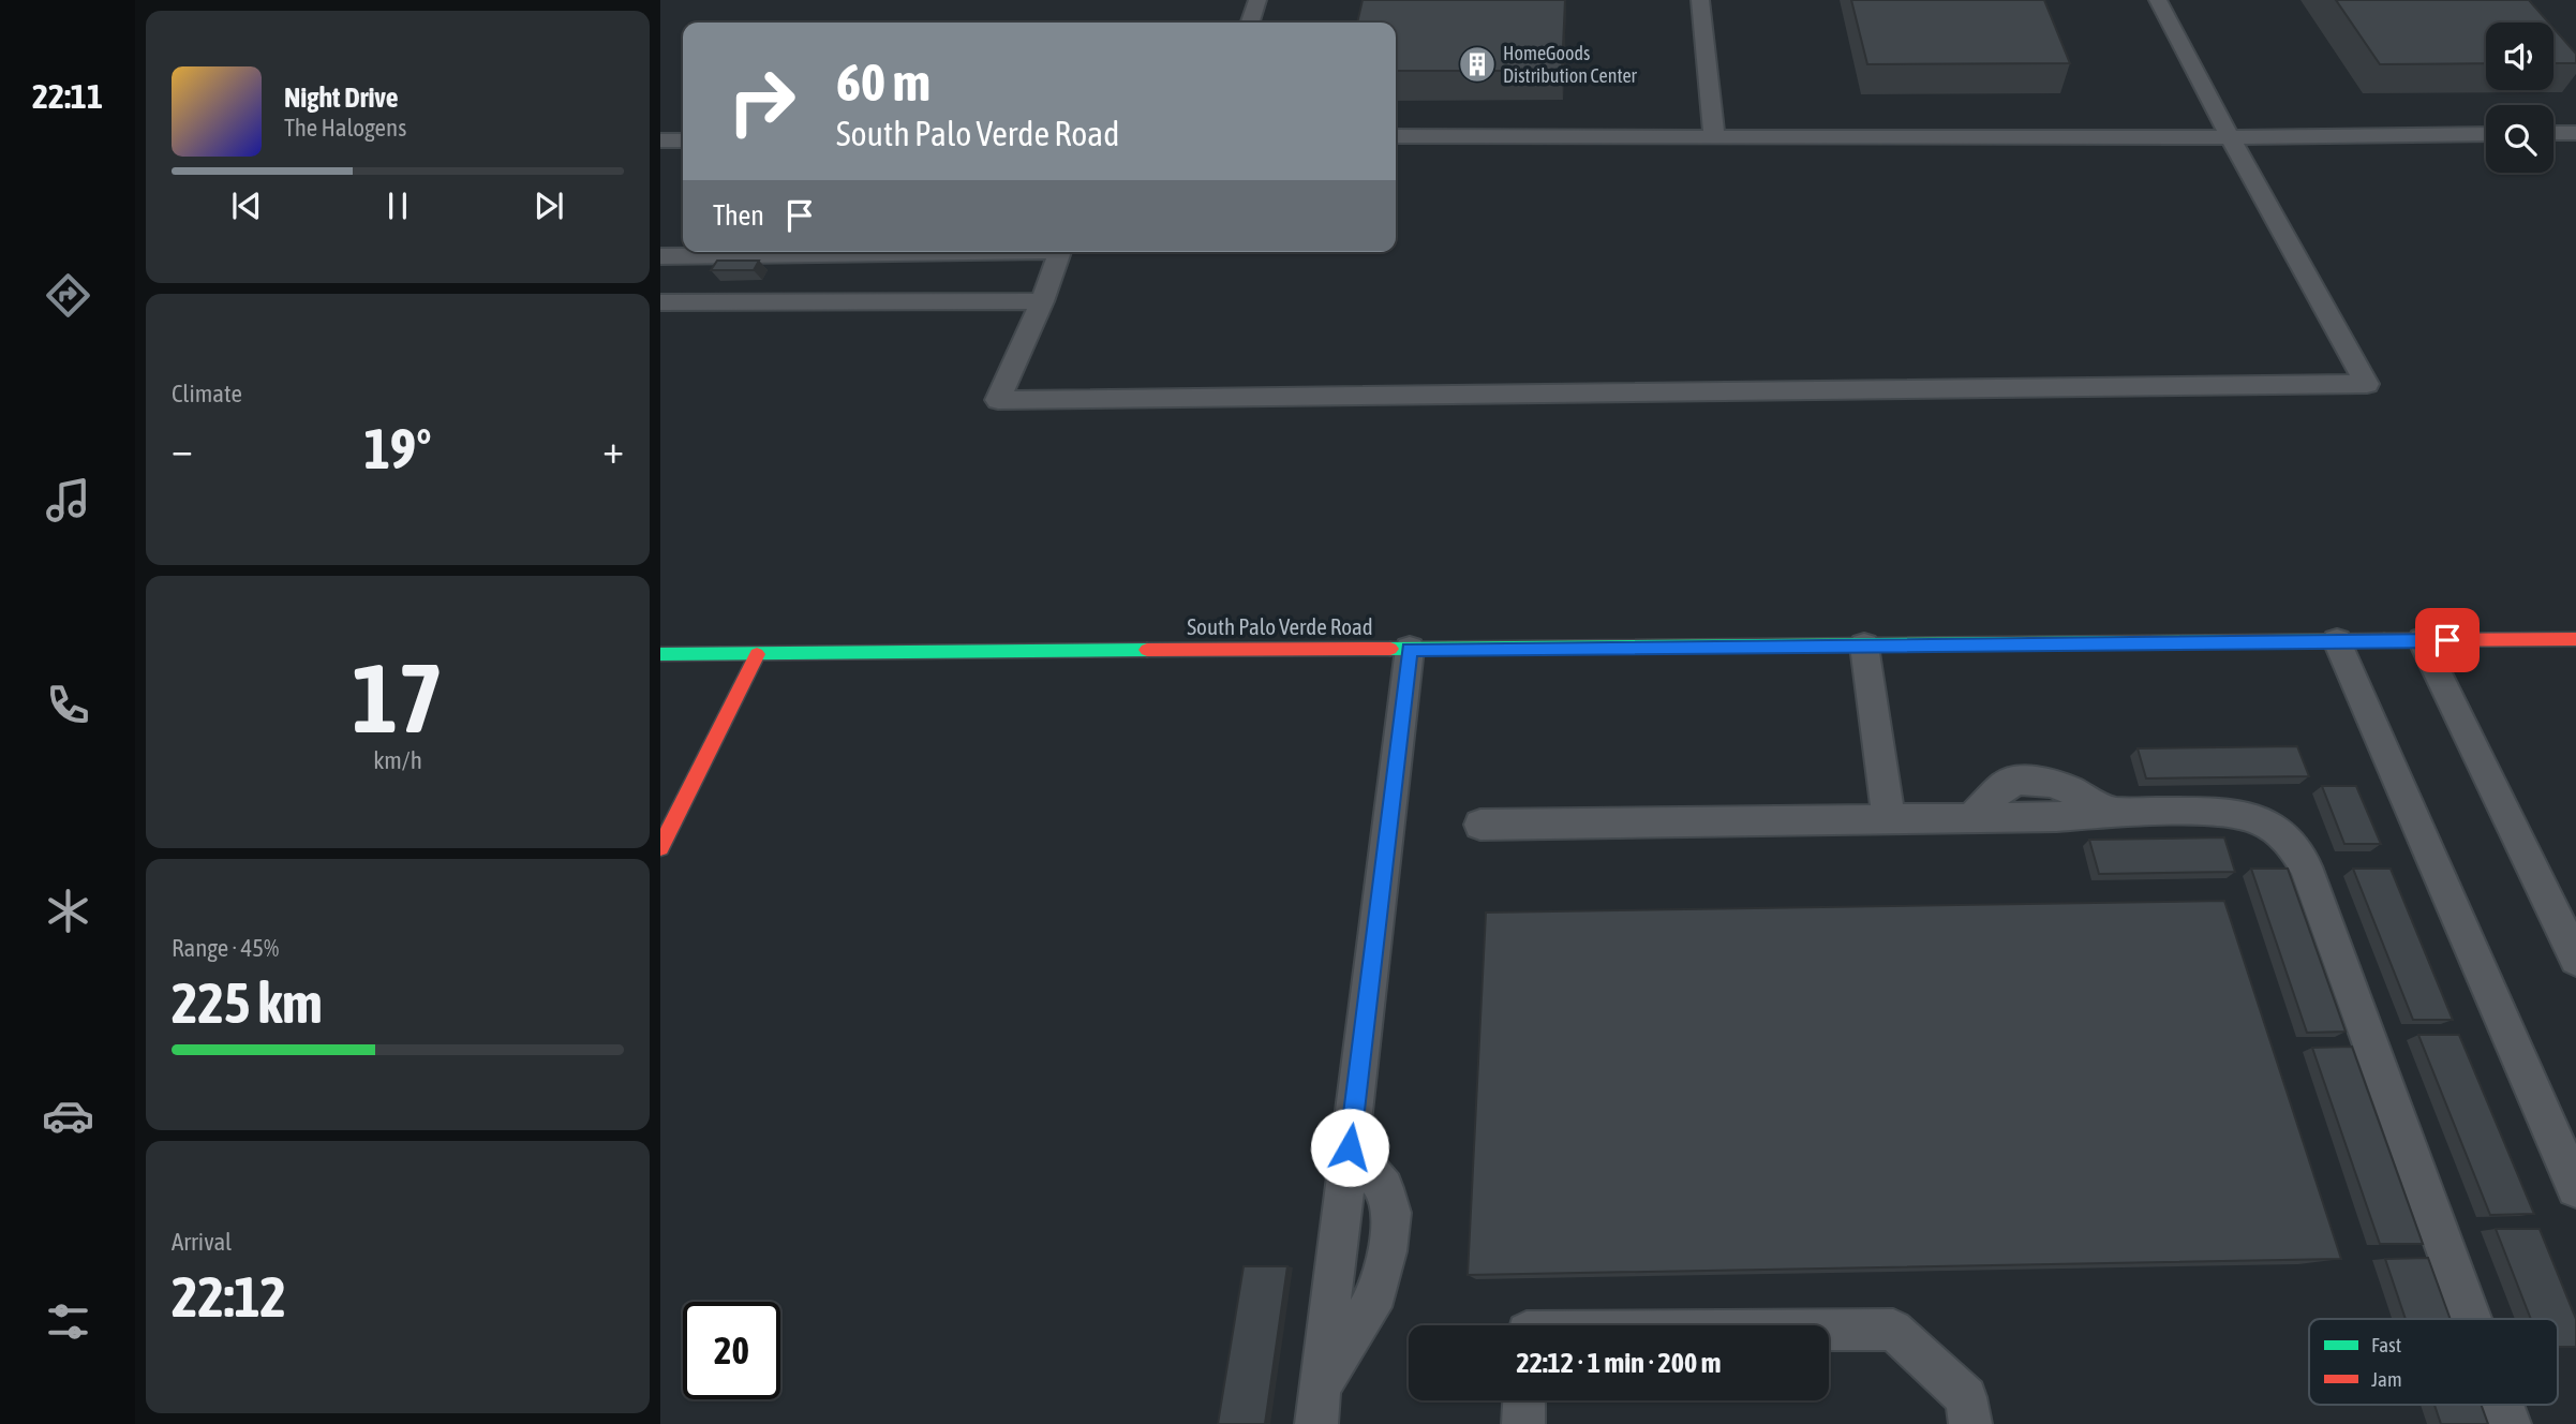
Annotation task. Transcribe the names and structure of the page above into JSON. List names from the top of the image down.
{
  "streets": {
    "street": ["South Palo Verde Road"]
  },
  "places": {
    "building": ["HomeGoods Distribution Center"]
  },
  "legend": ["Fast", "Jam"],
  "page": {
    "tabs": "22:11",
    "turn": ["60 m", "South Palo Verde Road"],
    "song": ["Night Drive", "The Halogens"],
    "then": "Then",
    "tile": [
      "Climate",
      ["17", "km/h"],
      ["Range · 45%", "225 km"],
      ["Arrival", "22:12"]
    ],
    "heat": ["−", "19°", "+"],
    "limit": "20",
    "trip": "22:12 · 1 min · 200 m"
  }
}
